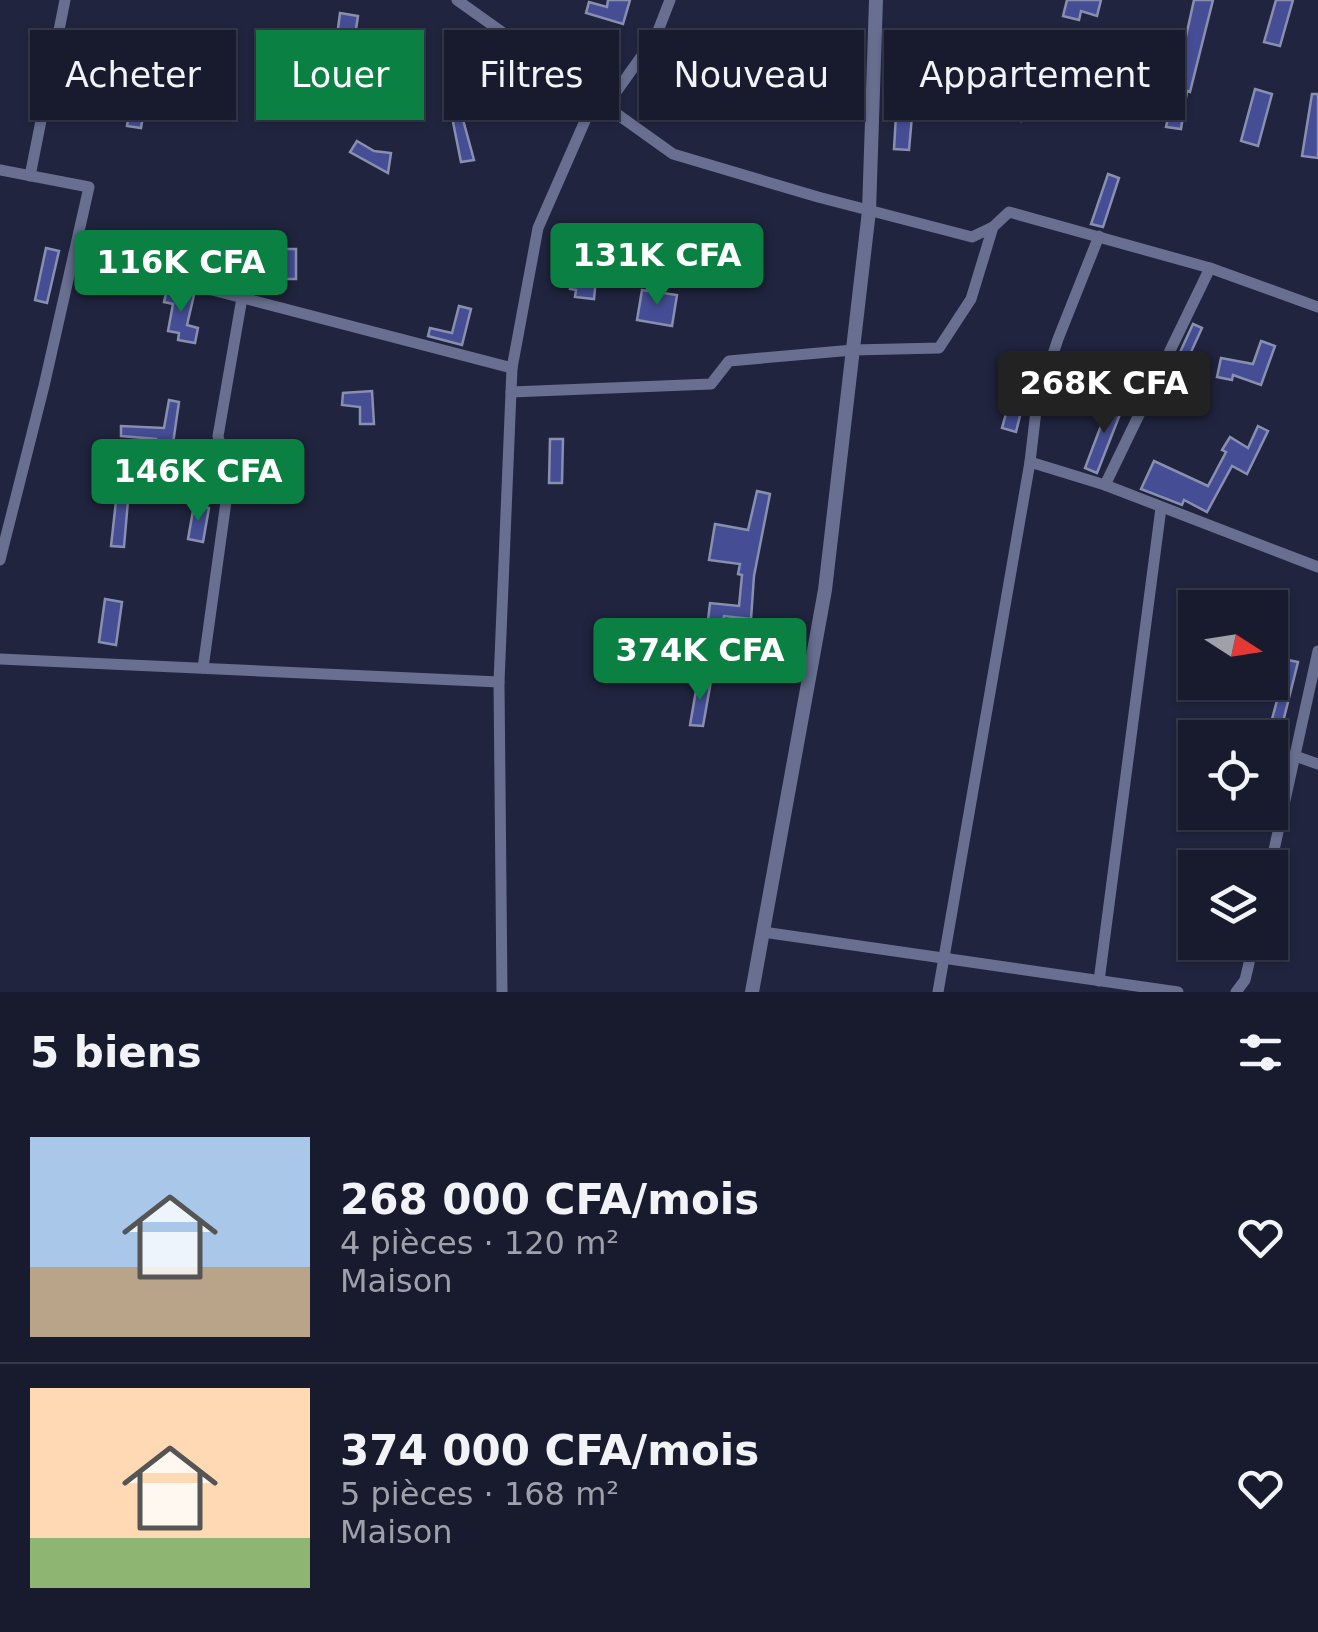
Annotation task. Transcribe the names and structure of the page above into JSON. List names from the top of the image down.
{
  "north": "right",
  "page": {
    "chip": [
      "Acheter",
      "Louer",
      "Filtres",
      "Nouveau",
      "Appartement"
    ],
    "price": [
      "131K CFA",
      "116K CFA",
      "268K CFA",
      "146K CFA",
      "374K CFA"
    ],
    "heading": "5 biens",
    "list": [
      {
        "name": "268 000 CFA/mois",
        "note": "4 pièces · 120 m² · Maison"
      },
      {
        "name": "374 000 CFA/mois",
        "note": "5 pièces · 168 m² · Maison"
      }
    ]
  }
}
